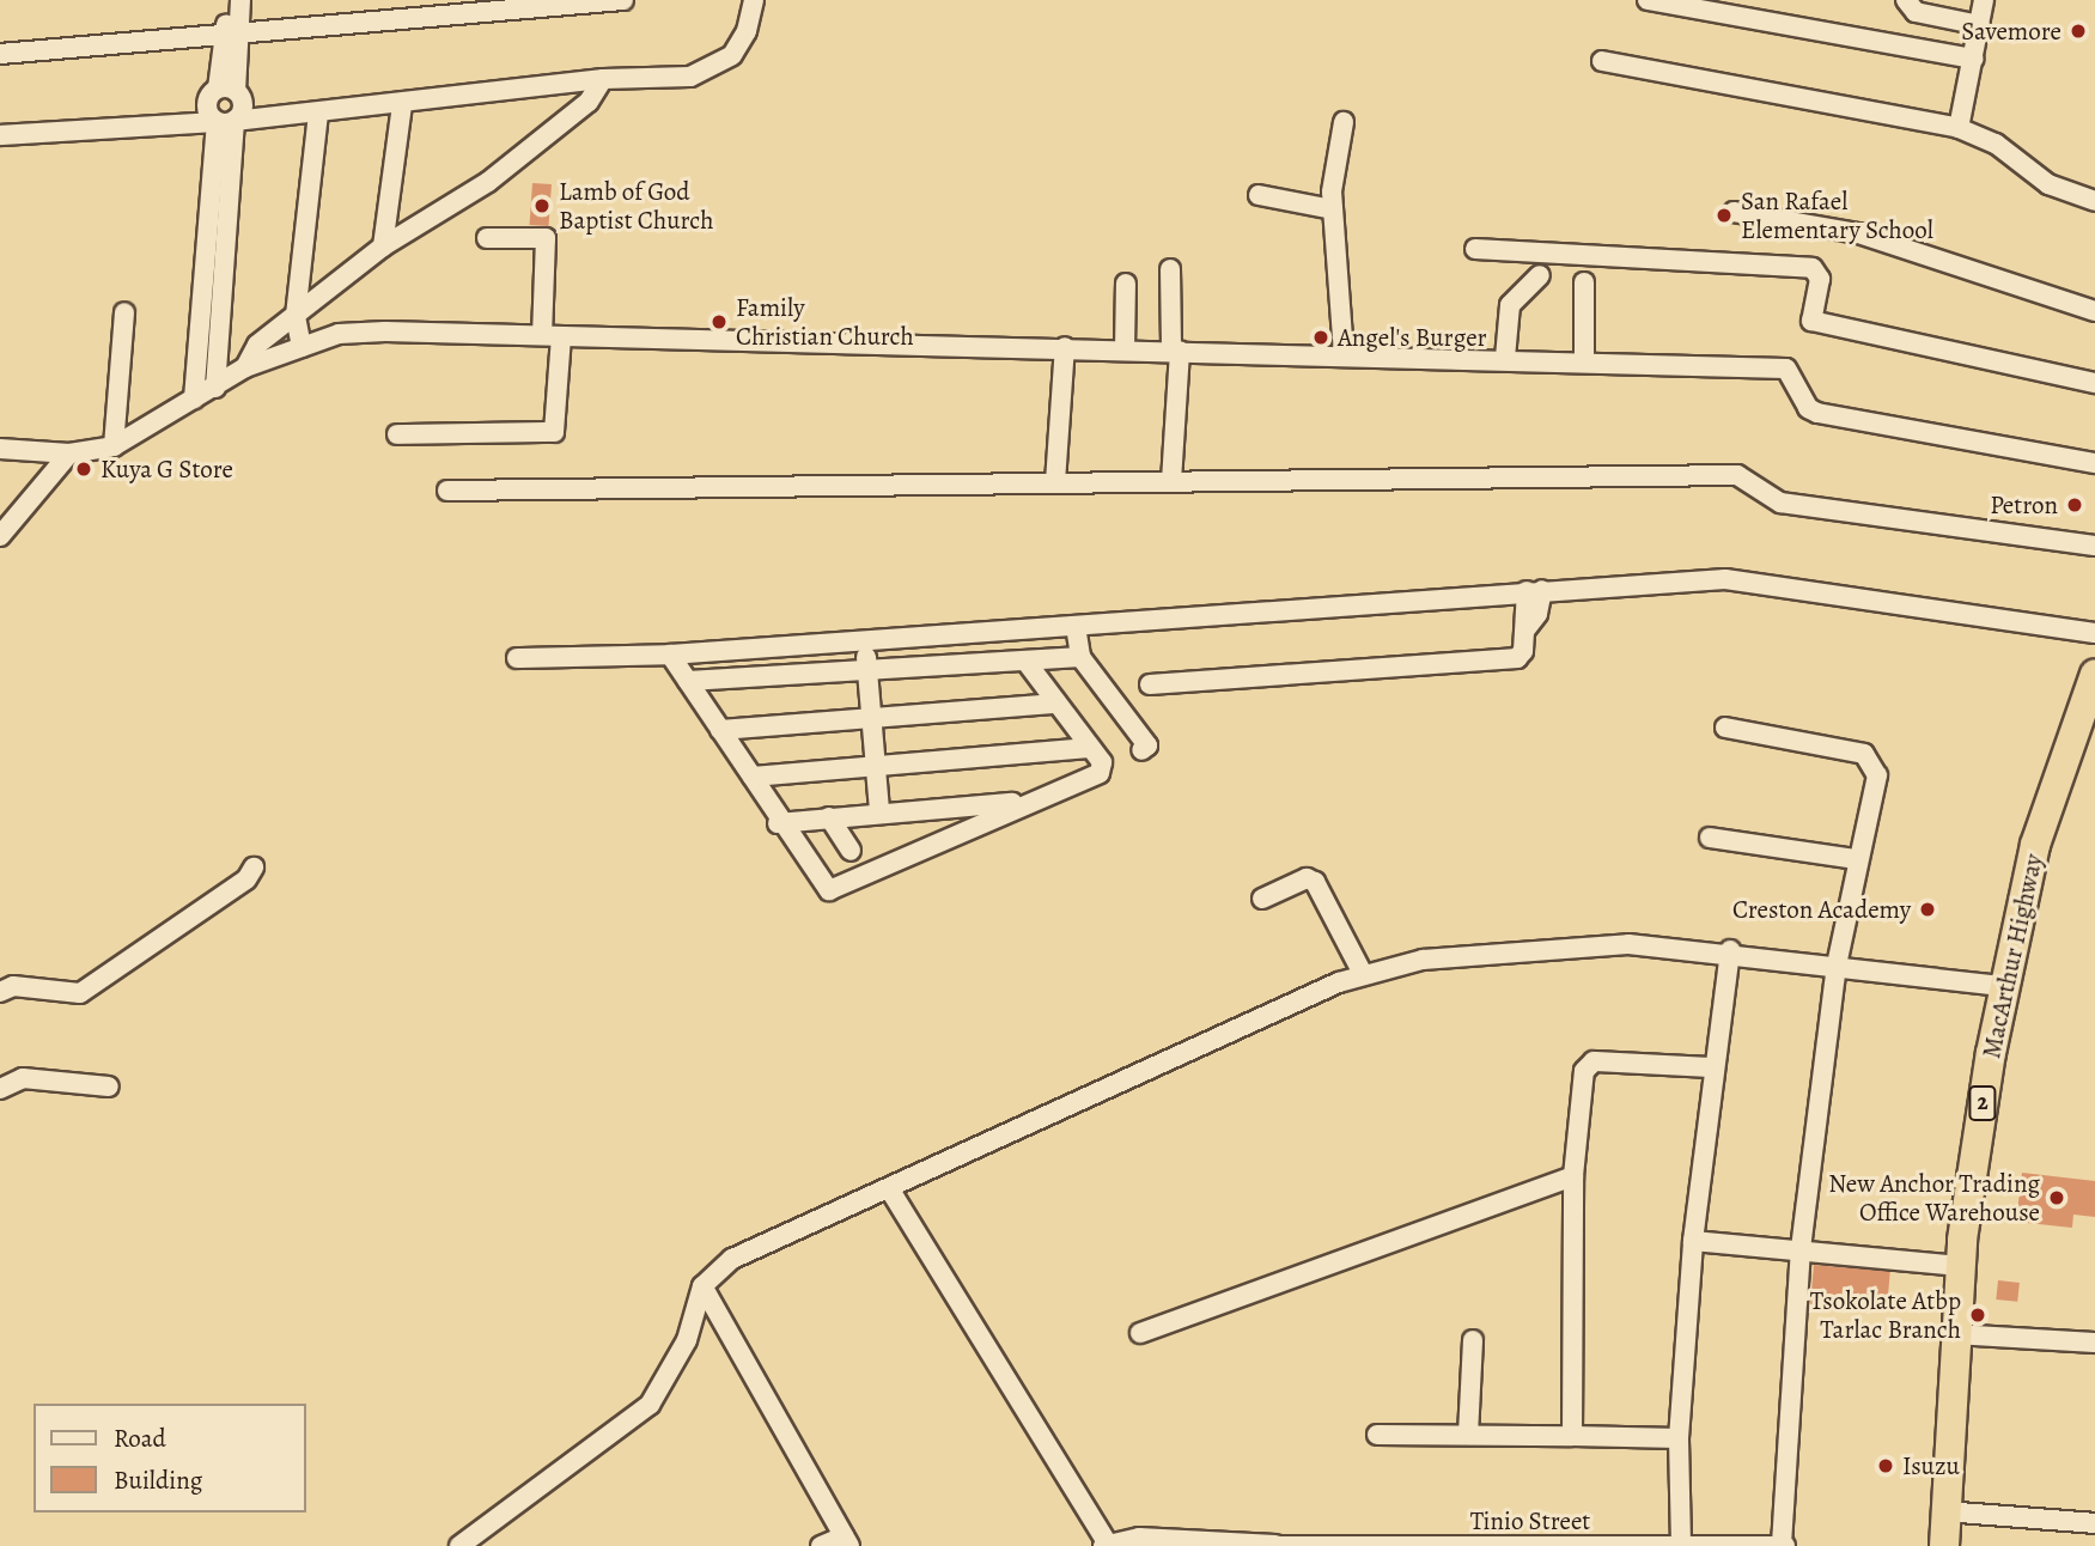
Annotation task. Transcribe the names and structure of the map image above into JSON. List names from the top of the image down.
{
  "streets": {
    "highway": ["MacArthur Highway", "2"],
    "street": ["Tinio Street"]
  },
  "places": [
    "Savemore",
    "Lamb of God Baptist Church",
    "San Rafael Elementary School",
    "Family Christian Church",
    "Angel's Burger",
    "Kuya G Store",
    "Petron",
    "Creston Academy",
    "New Anchor Trading Office Warehouse",
    "Tsokolate Atbp Tarlac Branch",
    "Isuzu"
  ],
  "legend": ["Road", "Building"]
}
